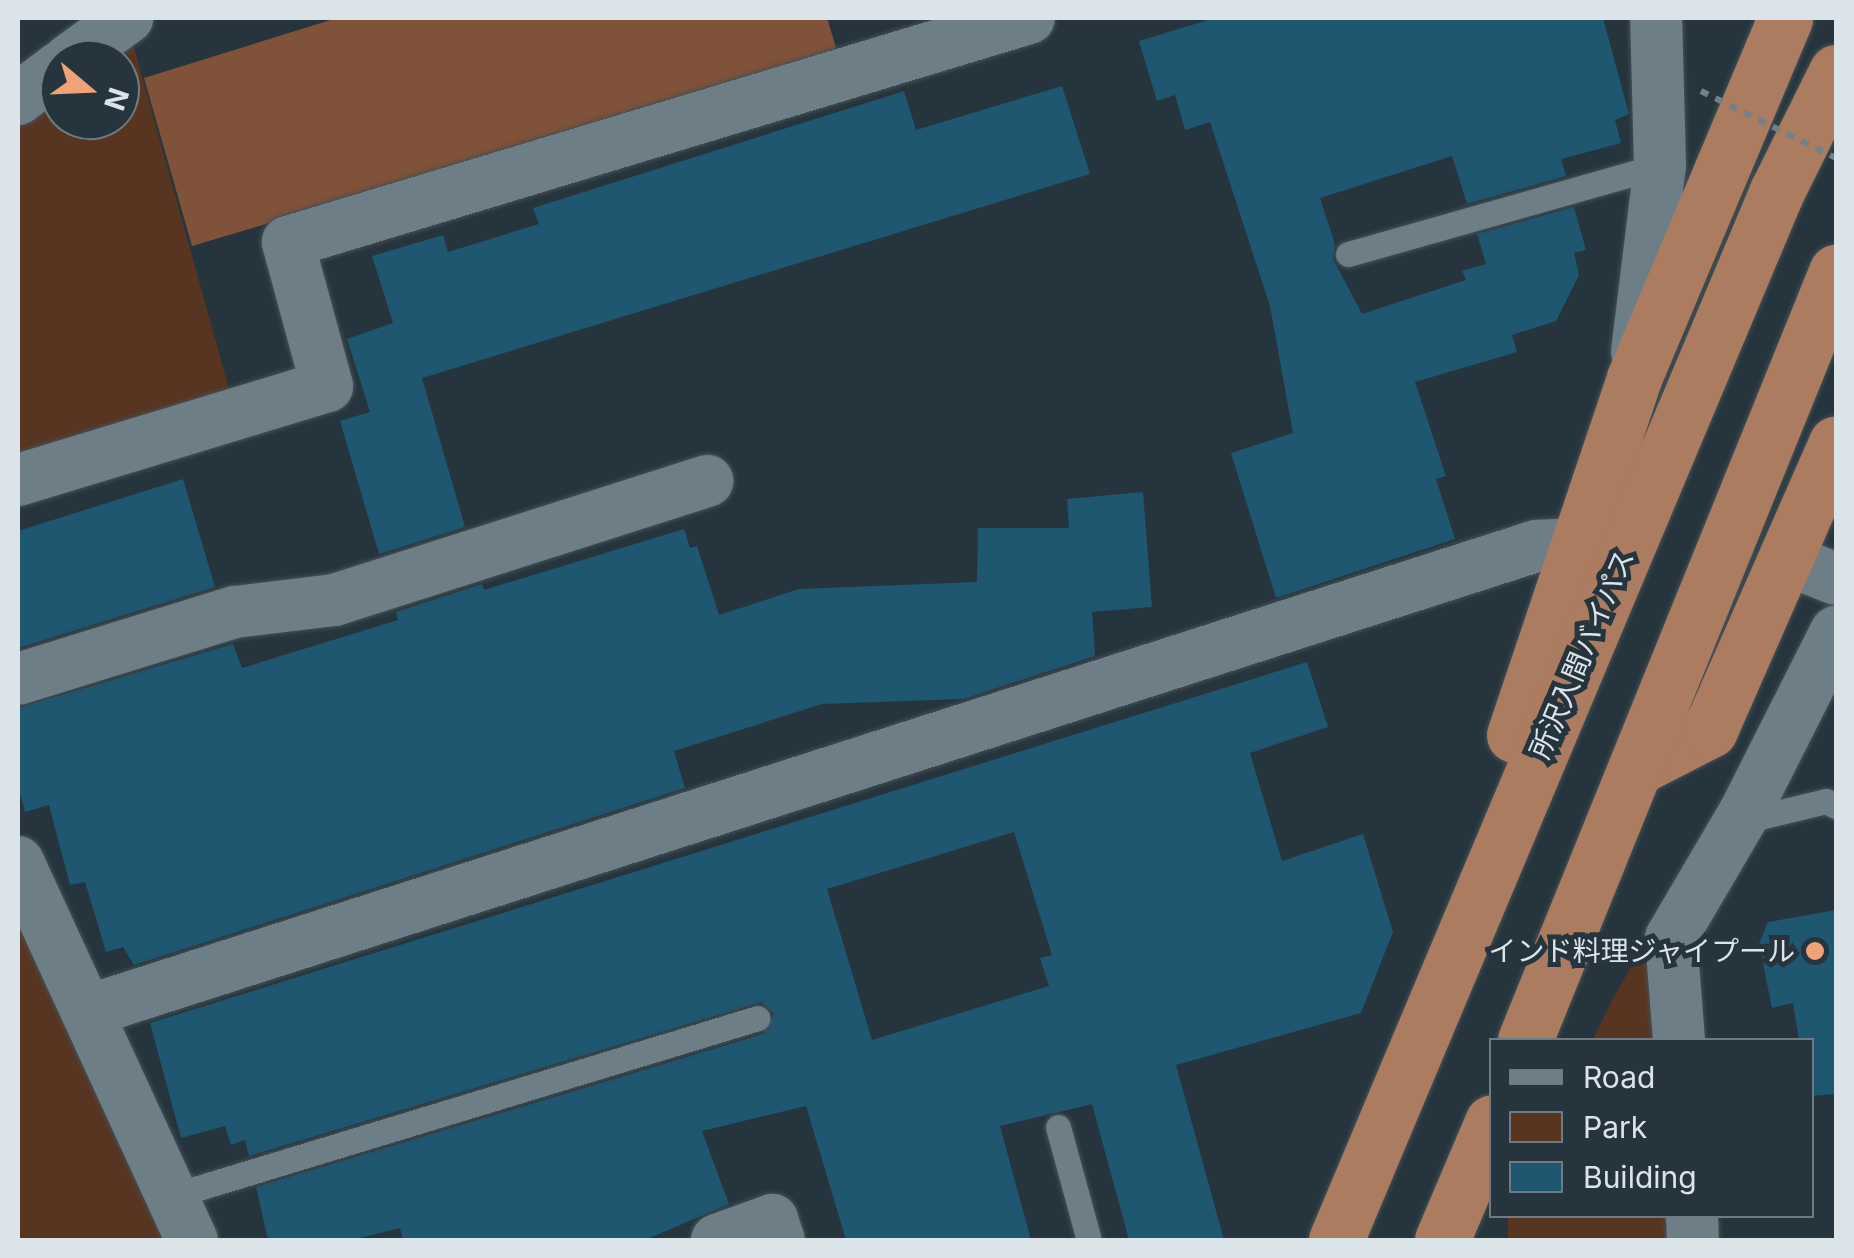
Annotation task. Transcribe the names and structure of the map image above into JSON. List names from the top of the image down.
{
  "streets": {
    "highway": ["所沢入間バイパス"]
  },
  "places": ["インド料理ジャイプール"],
  "legend": ["Road", "Park", "Building"],
  "north": "right"
}
